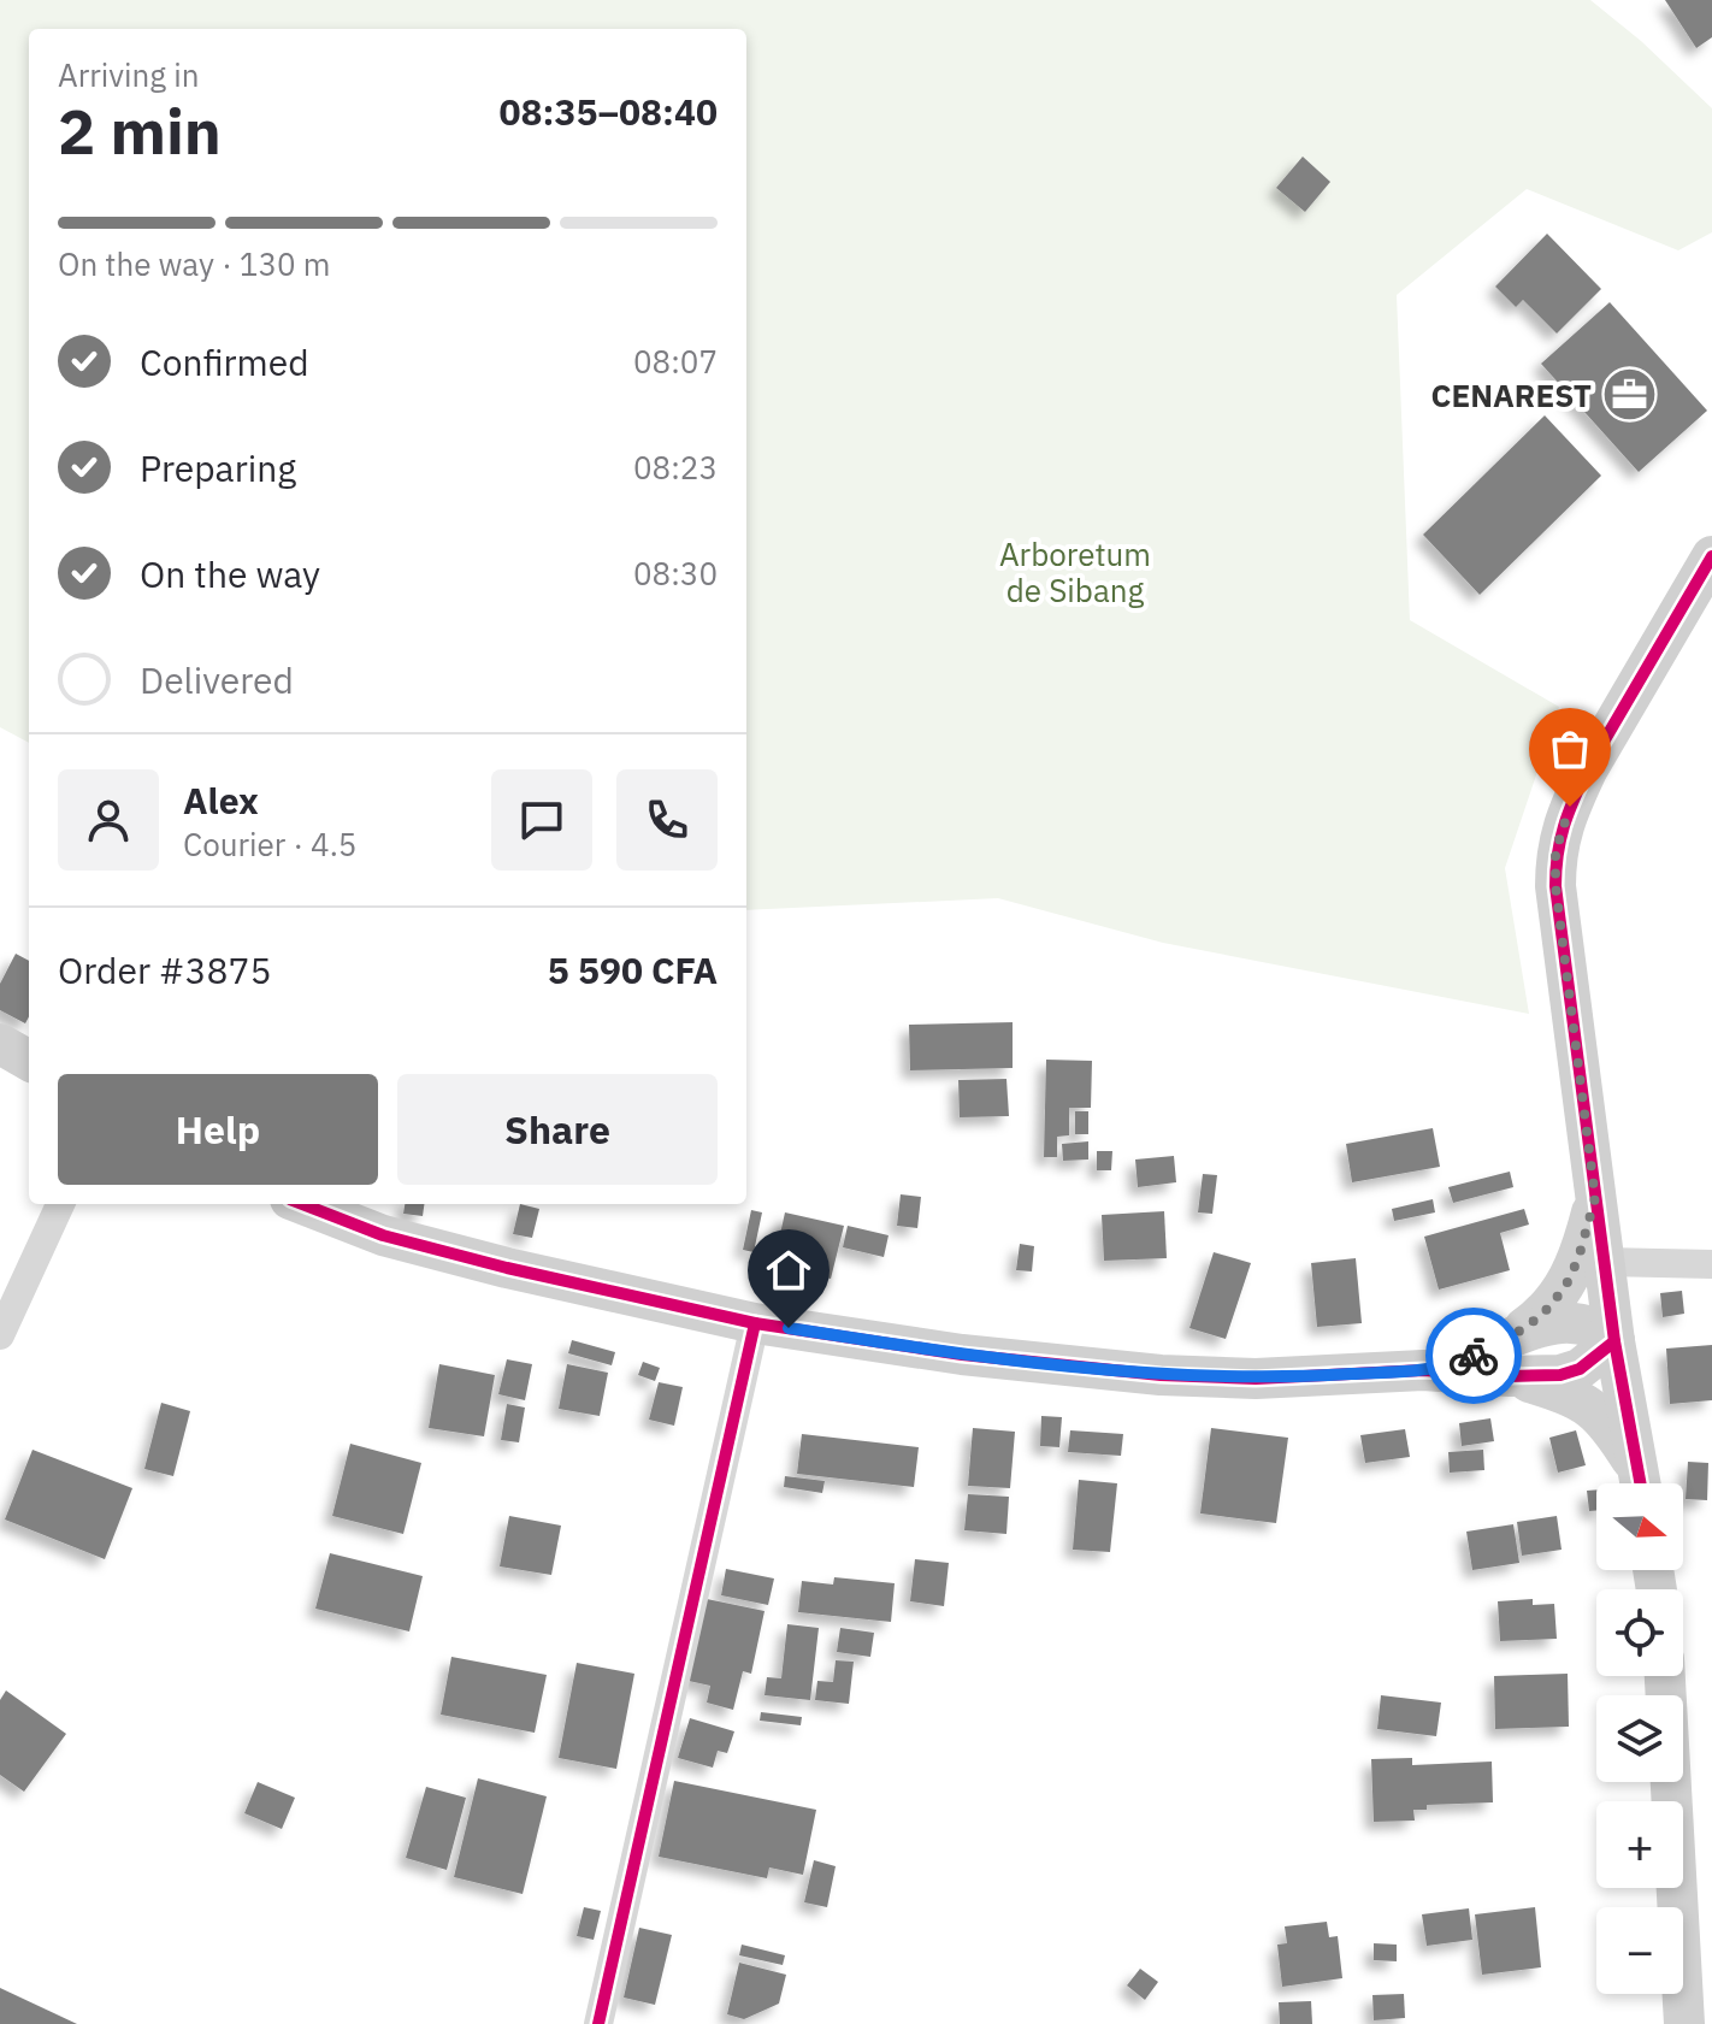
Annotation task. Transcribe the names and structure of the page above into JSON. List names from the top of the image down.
{
  "parks": ["Arboretum de Sibang"],
  "places": {
    "office": ["CENAREST"]
  },
  "north": "right",
  "page": {
    "heading": ["2 min", "Arriving in", "08:35–08:40"],
    "panel": [
      "Alex",
      "Courier · 4.5",
      "Order #3875",
      "5 590 CFA"
    ],
    "bar": "On the way · 130 m",
    "list": [
      ["Confirmed", "08:07"],
      ["Preparing", "08:23"],
      ["On the way", "08:30"],
      "Delivered"
    ],
    "buttons": ["Help", "Share"],
    "map_buttons": ["+", "−"]
  }
}
